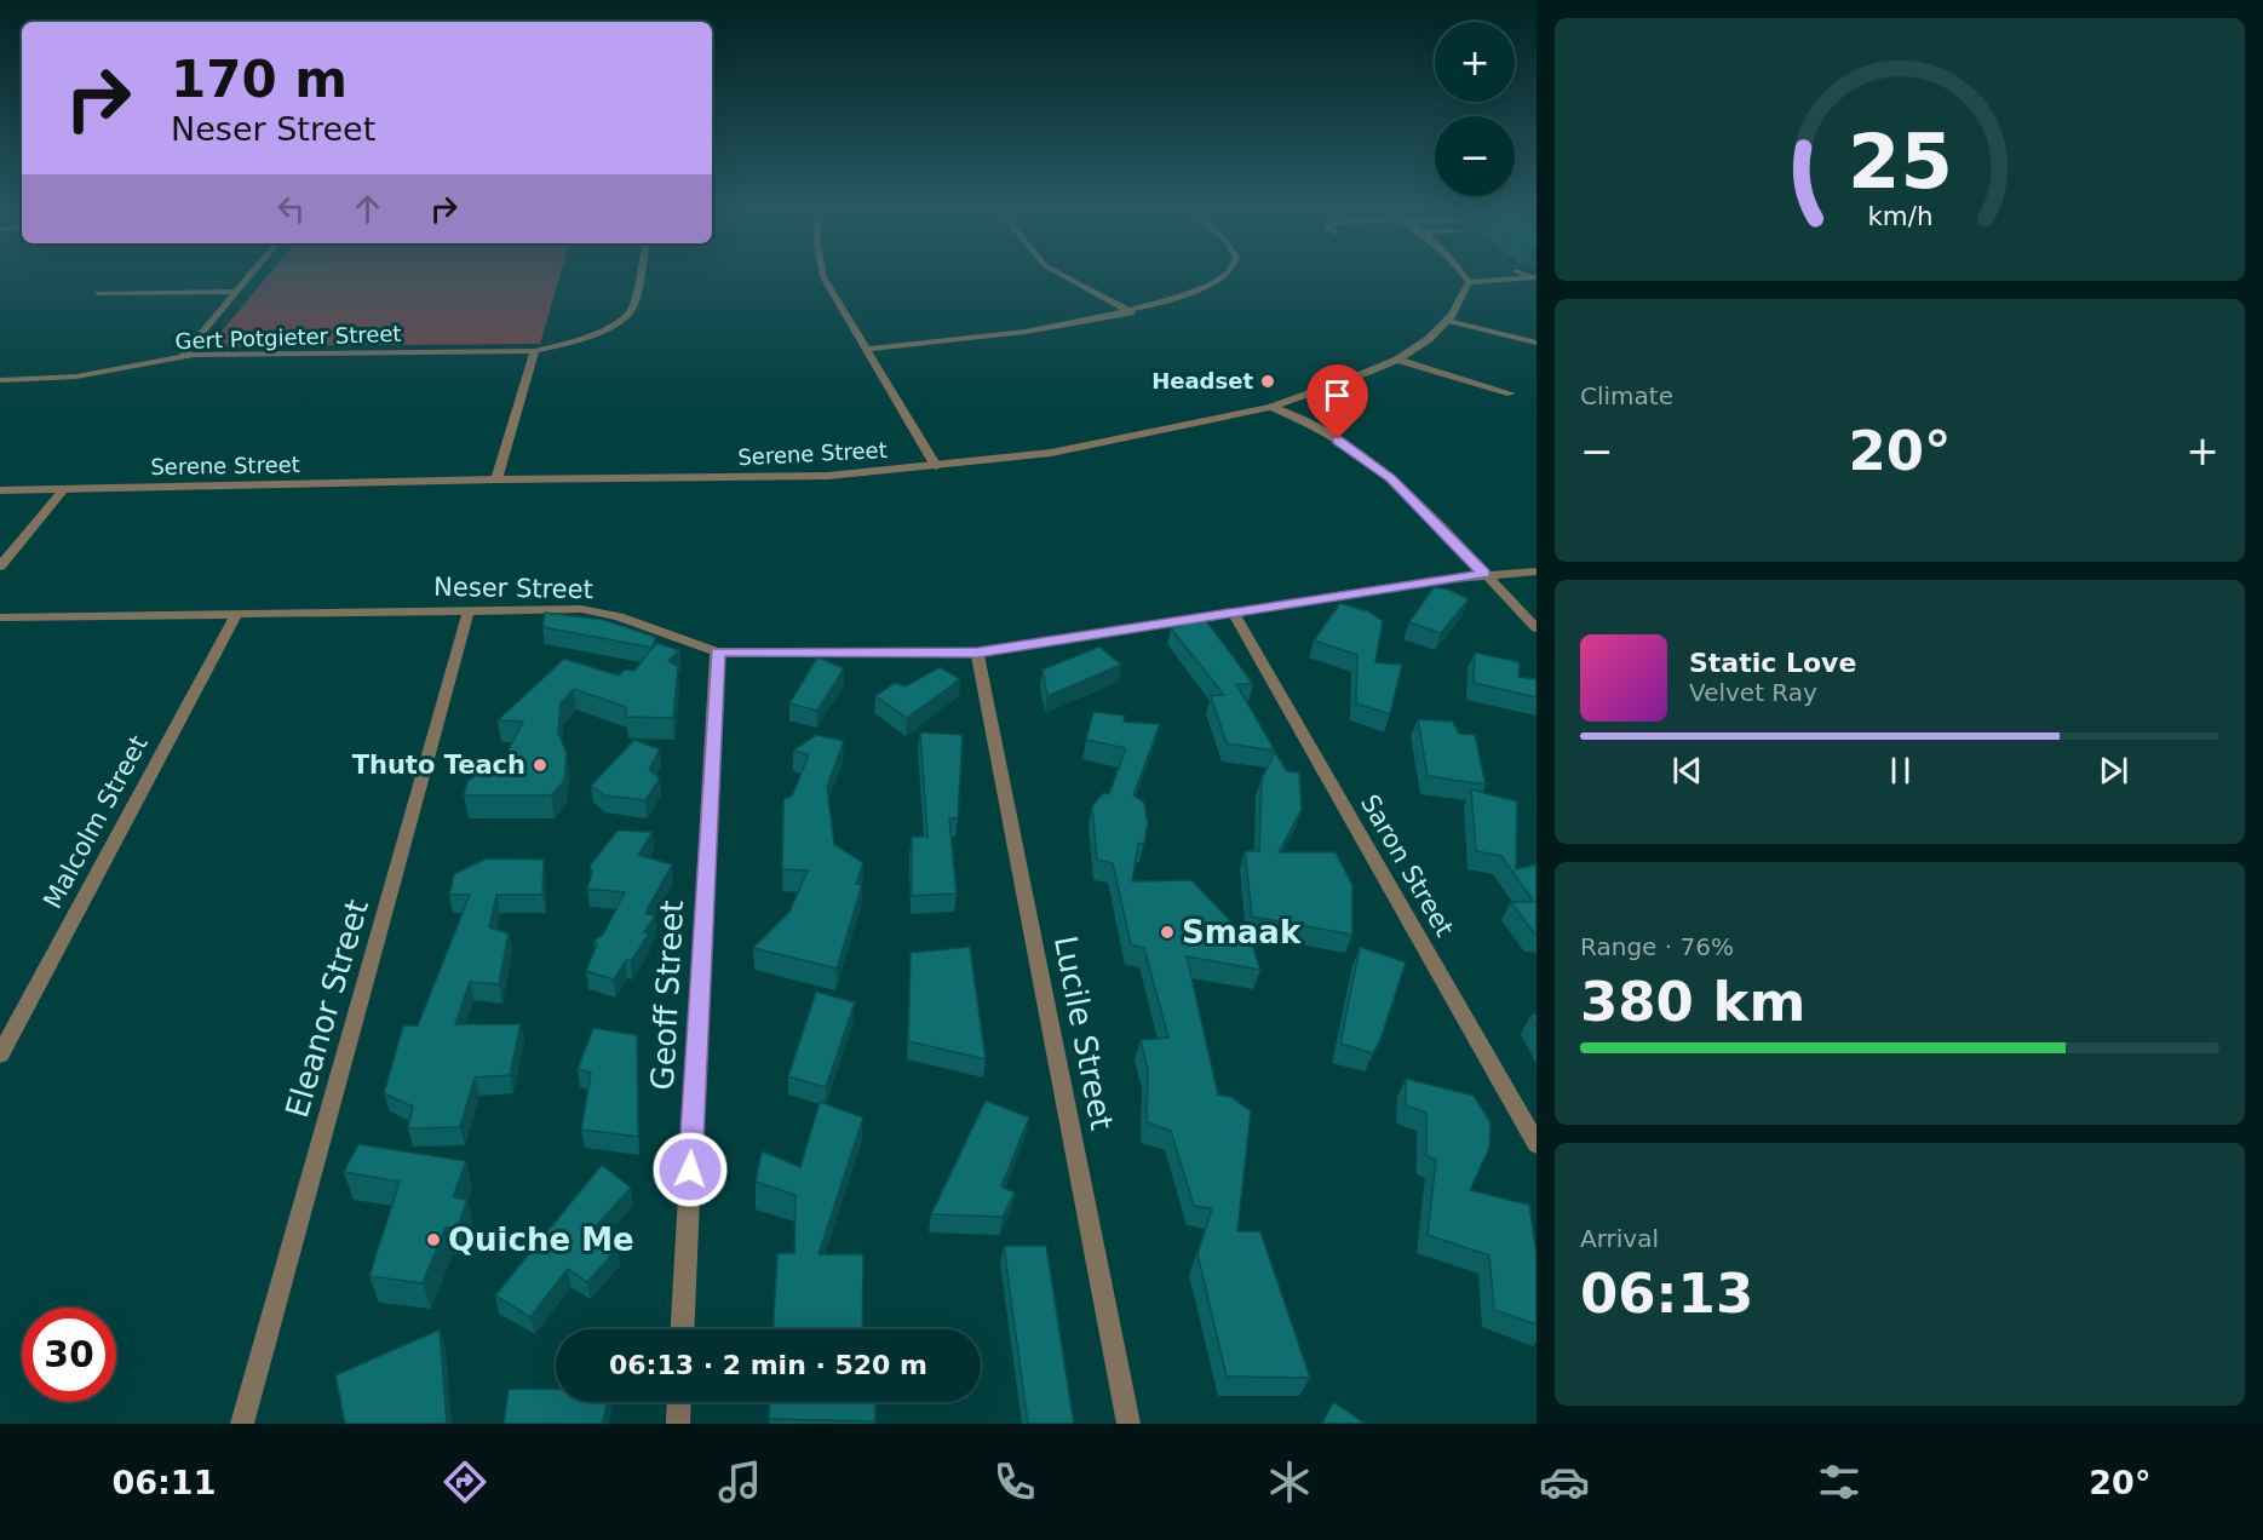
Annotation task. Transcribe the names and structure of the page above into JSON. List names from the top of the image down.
{
  "streets": {
    "street": [
      "Gert Potgieter Street",
      "Serene Street",
      "Neser Street",
      "Malcolm Street",
      "Saron Street",
      "Geoff Street",
      "Eleanor Street",
      "Lucile Street"
    ]
  },
  "crossings": [
    ["Neser Street", "Malcolm Street"],
    ["Neser Street", "Saron Street"],
    ["Neser Street", "Geoff Street"],
    ["Neser Street", "Eleanor Street"],
    ["Neser Street", "Lucile Street"]
  ],
  "places": [
    "Headset",
    "Thuto Teach",
    "Smaak",
    "Quiche Me"
  ],
  "page": {
    "map_buttons": ["+", "−"],
    "turn": ["170 m", "Neser Street"],
    "tile": [
      "Climate",
      ["Range · 76%", "380 km"],
      ["Arrival", "06:13"]
    ],
    "heat": ["−", "20°", "+"],
    "song": ["Static Love", "Velvet Ray"],
    "limit": "30",
    "trip": "06:13 · 2 min · 520 m",
    "tabs": ["06:11", "20°"],
    "gauge": ["25", "km/h"]
  }
}
